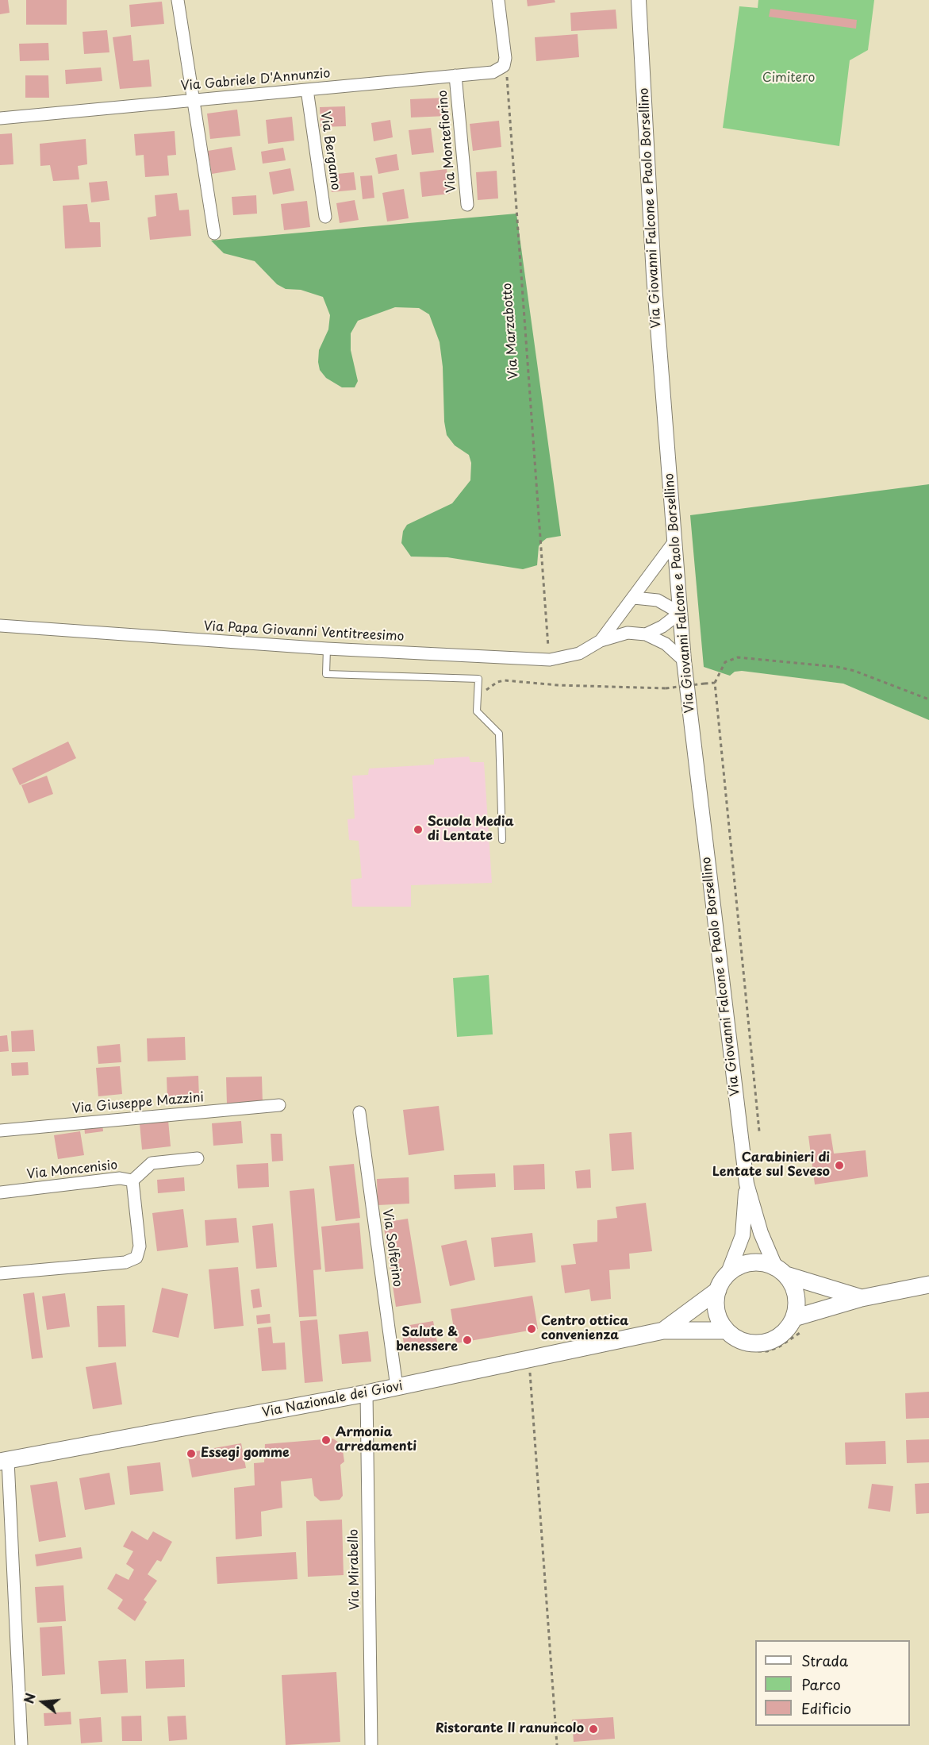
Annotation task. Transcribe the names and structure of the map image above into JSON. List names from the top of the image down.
{
  "streets": {
    "main road": ["Via Nazionale dei Giovi"],
    "street": [
      "Via Gabriele D'Annunzio",
      "Via Montefiorino",
      "Via Bergamo",
      "Via Giovanni Falcone e Paolo Borsellino",
      "Via Papa Giovanni Ventitreesimo",
      "Via Giuseppe Mazzini",
      "Via Moncenisio",
      "Via Solferino",
      "Via Mirabello"
    ],
    "path": ["Via Marzabotto"]
  },
  "crossings": [
    ["Via Gabriele D'Annunzio", "Via Montefiorino"],
    ["Via Gabriele D'Annunzio", "Via Bergamo"],
    ["Via Gabriele D'Annunzio", "Via Marzabotto"],
    ["Via Giovanni Falcone e Paolo Borsellino", "Via Papa Giovanni Ventitreesimo"],
    ["Via Marzabotto", "Via Papa Giovanni Ventitreesimo"],
    ["Via Solferino", "Via Nazionale dei Giovi"],
    ["Via Nazionale dei Giovi", "Via Mirabello"]
  ],
  "parks": ["Cimitero"],
  "places": [
    "Scuola Media di Lentate",
    "Carabinieri di Lentate sul Seveso",
    "Centro ottica convenienza",
    "Salute & benessere",
    "Armonia arredamenti",
    "Essegi gomme",
    "Ristorante Il ranuncolo"
  ],
  "legend": ["Strada", "Parco", "Edificio"],
  "north": "left"
}
